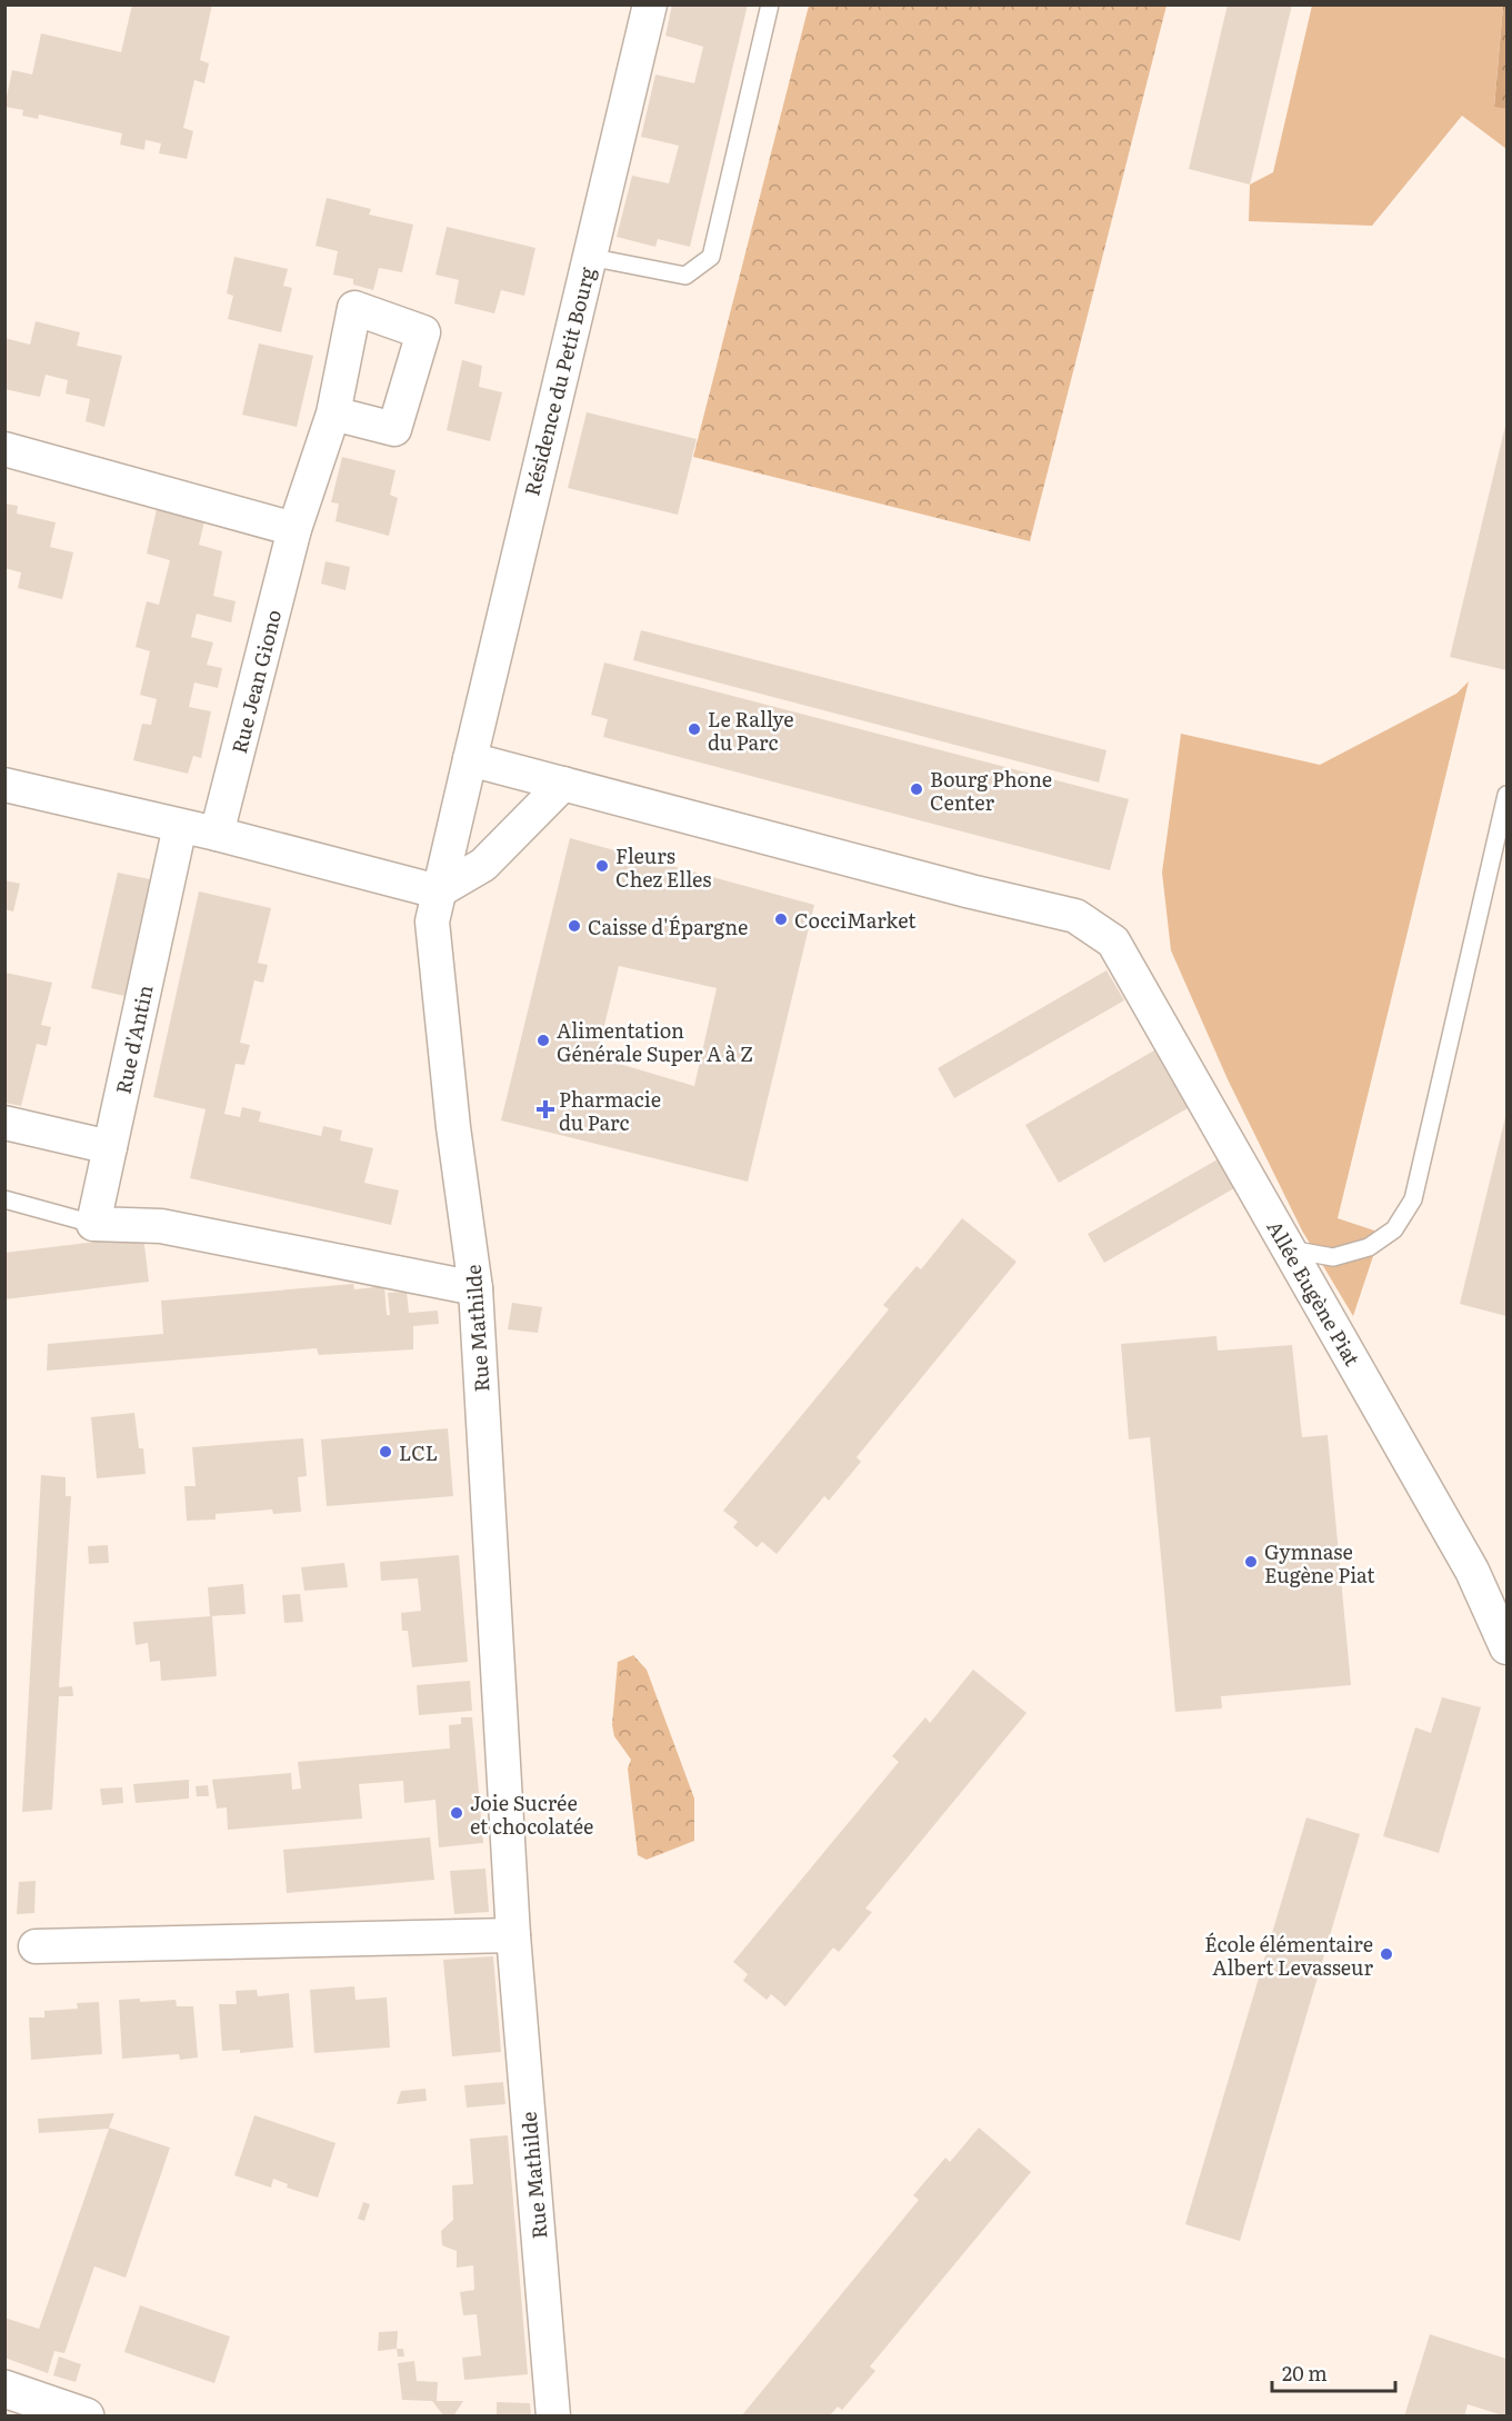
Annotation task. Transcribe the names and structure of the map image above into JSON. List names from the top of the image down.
{
  "streets": {
    "street": [
      "Résidence du Petit Bourg",
      "Rue Jean Giono",
      "Rue d'Antin",
      "Allée Eugène Piat",
      "Rue Mathilde"
    ]
  },
  "crossings": [
    ["Résidence du Petit Bourg", "Rue Mathilde"]
  ],
  "places": {
    "other": [
      "Le Rallye du Parc",
      "Bourg Phone Center",
      "Fleurs Chez Elles",
      "CocciMarket",
      "Caisse d'Épargne",
      "Alimentation Générale Super A à Z",
      "LCL",
      "Gymnase Eugène Piat",
      "Joie Sucrée et chocolatée",
      "École élémentaire Albert Levasseur"
    ],
    "health": ["Pharmacie du Parc"]
  },
  "scale_bar": "20 m"
}
